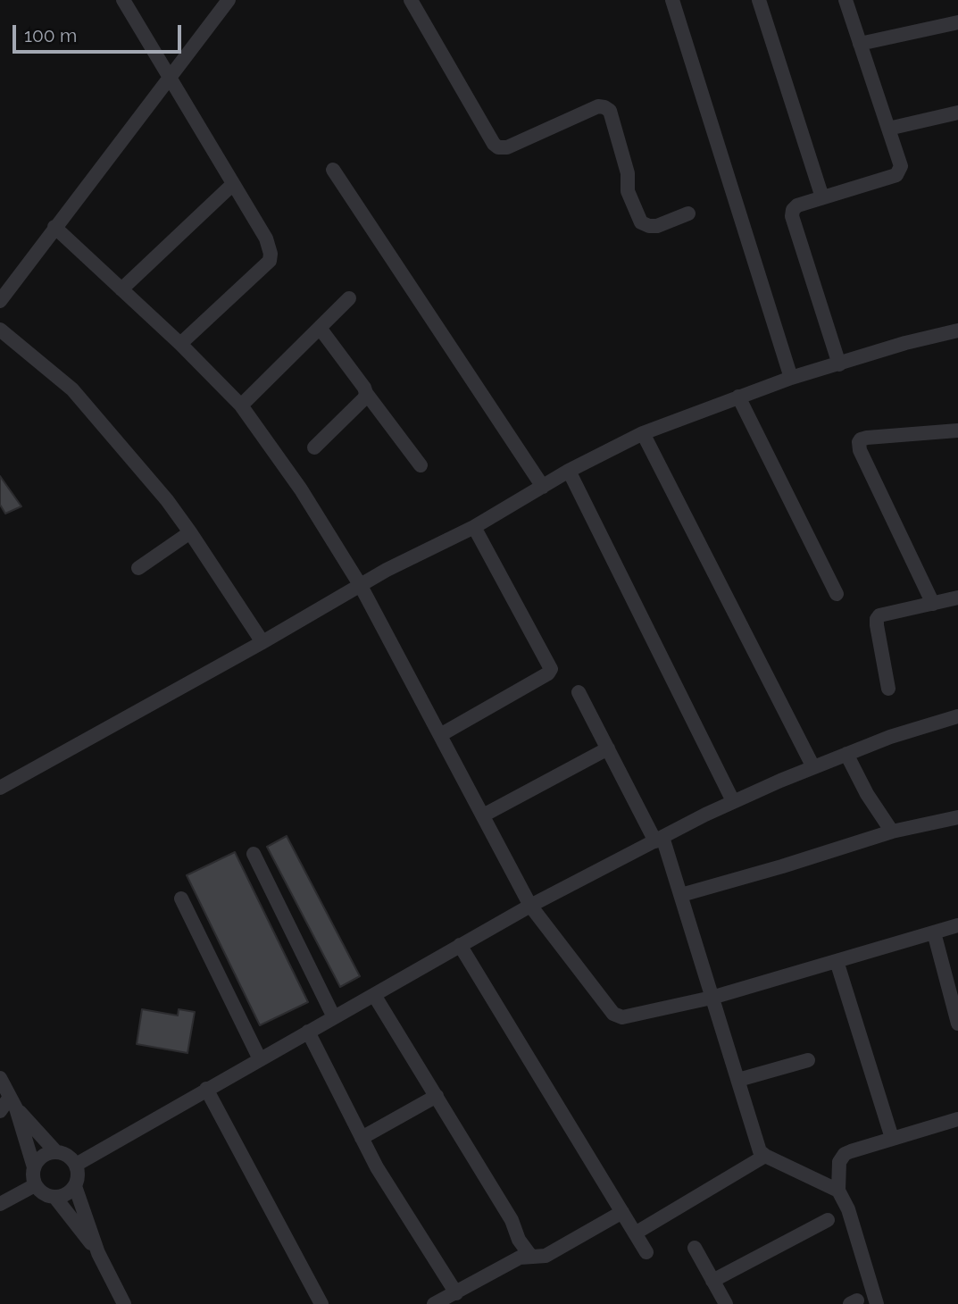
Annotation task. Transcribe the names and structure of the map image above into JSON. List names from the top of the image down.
{
  "scale_bar": "100 m"
}
